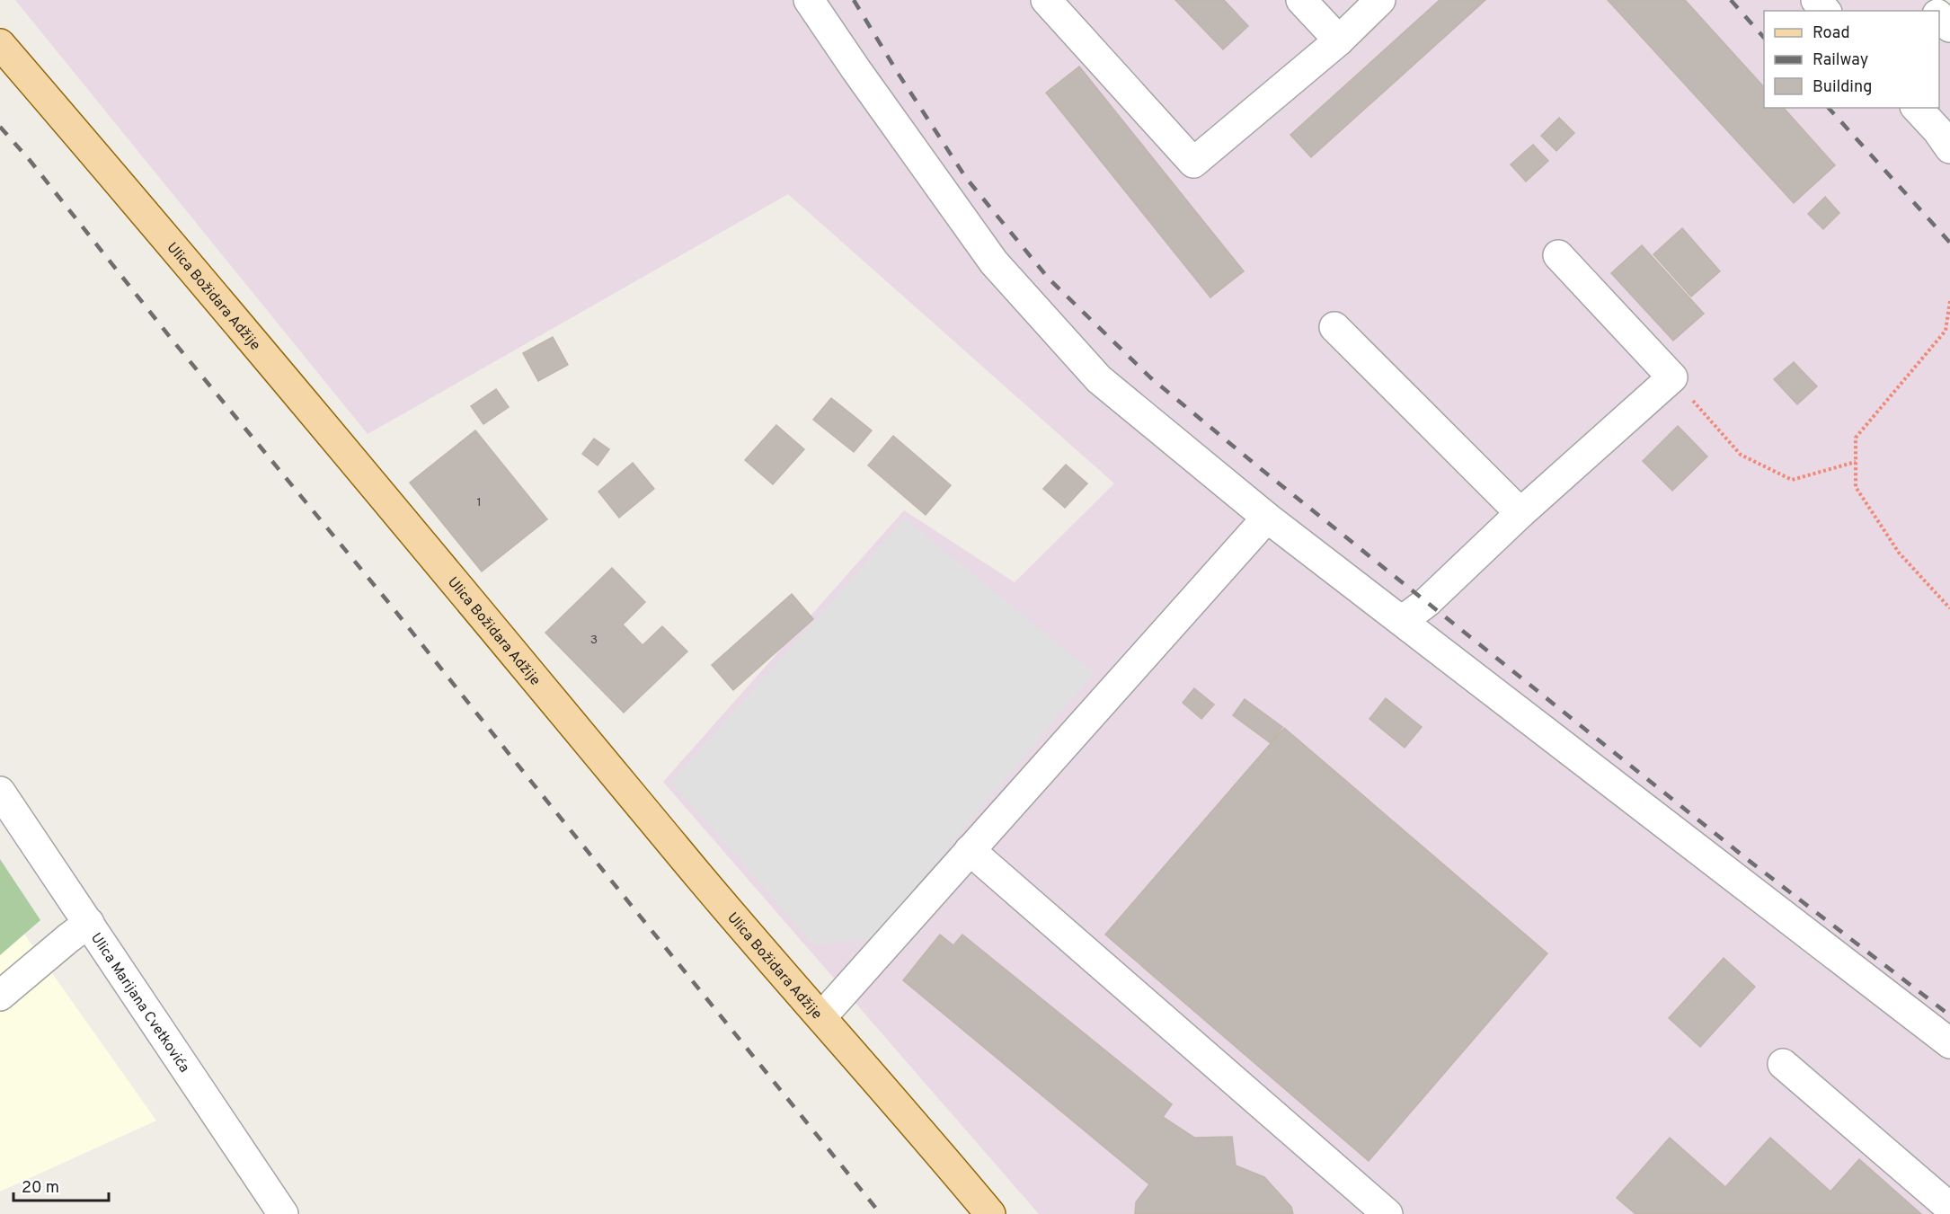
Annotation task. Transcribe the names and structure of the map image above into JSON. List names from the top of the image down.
{
  "streets": {
    "main road": ["Ulica Božidara Adžije"],
    "street": ["Ulica Marijana Cvetkovića"]
  },
  "house_numbers": ["1", "3"],
  "legend": ["Road", "Railway", "Building"],
  "scale_bar": "20 m"
}
